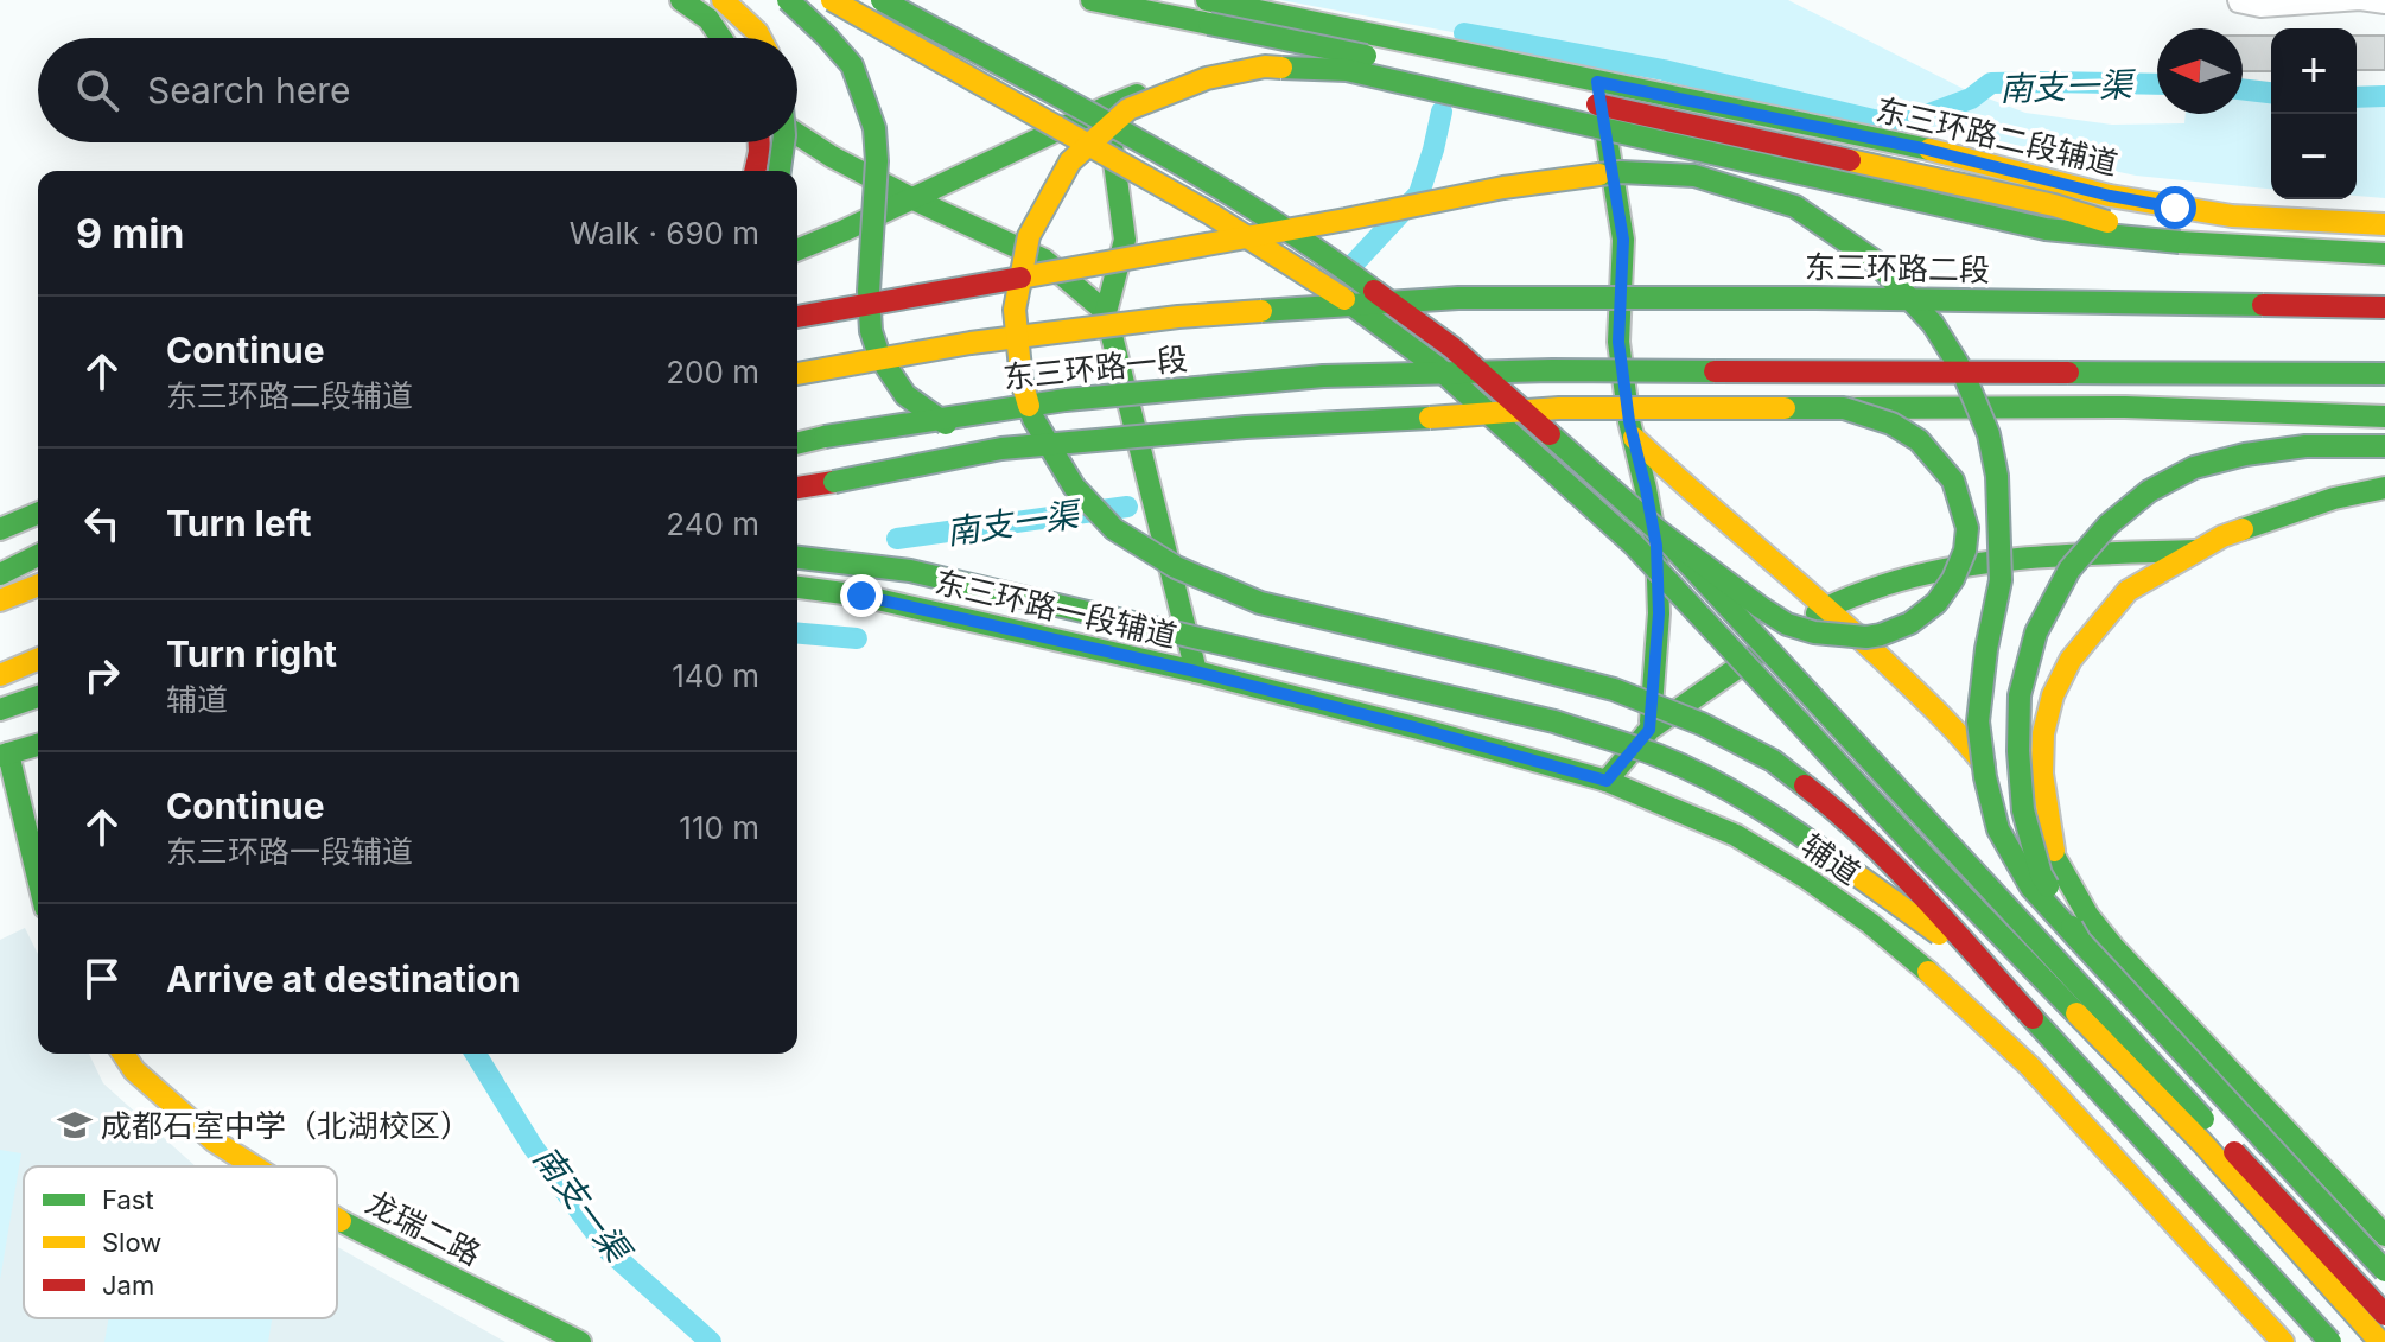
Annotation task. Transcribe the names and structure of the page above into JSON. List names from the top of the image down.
{
  "streets": {
    "main road": [
      "东三环路二段辅道",
      "东三环路二段",
      "东三环路一段",
      "东三环路一段辅道",
      "辅道",
      "龙瑞二路"
    ]
  },
  "crossings": [
    ["东三环路二段", "东三环路一段"],
    ["东三环路一段辅道", "辅道"]
  ],
  "water": ["南支一渠"],
  "places": {
    "school or university": ["成都石室中学（北湖校区）"]
  },
  "legend": ["Fast", "Slow", "Jam"],
  "north": "left",
  "page": {
    "map_buttons": ["+", "−"],
    "search": "Search here",
    "heading": ["9 min", "Walk · 690 m"],
    "list": [
      ["Continue", "东三环路二段辅道", "200 m"],
      ["Turn left", "240 m"],
      ["Turn right", "辅道", "140 m"],
      ["Continue", "东三环路一段辅道", "110 m"],
      "Arrive at destination"
    ]
  }
}
